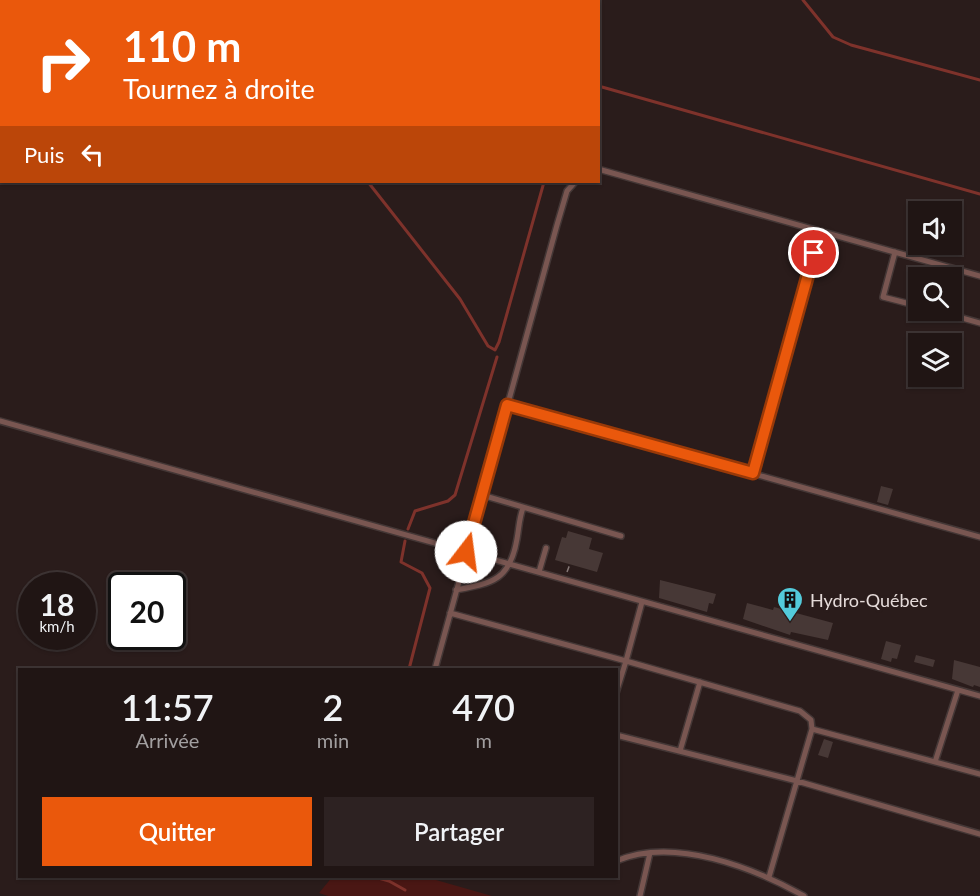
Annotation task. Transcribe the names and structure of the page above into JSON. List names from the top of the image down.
{
  "places": {
    "building": ["Hydro-Québec"]
  },
  "page": {
    "turn": ["110 m", "Tournez à droite"],
    "then": "Puis",
    "speed": "18 km/h",
    "limit": "20",
    "eta": [
      "11:57",
      "Arrivée",
      "2",
      "min",
      "470",
      "m"
    ],
    "buttons": ["Quitter", "Partager"]
  }
}
